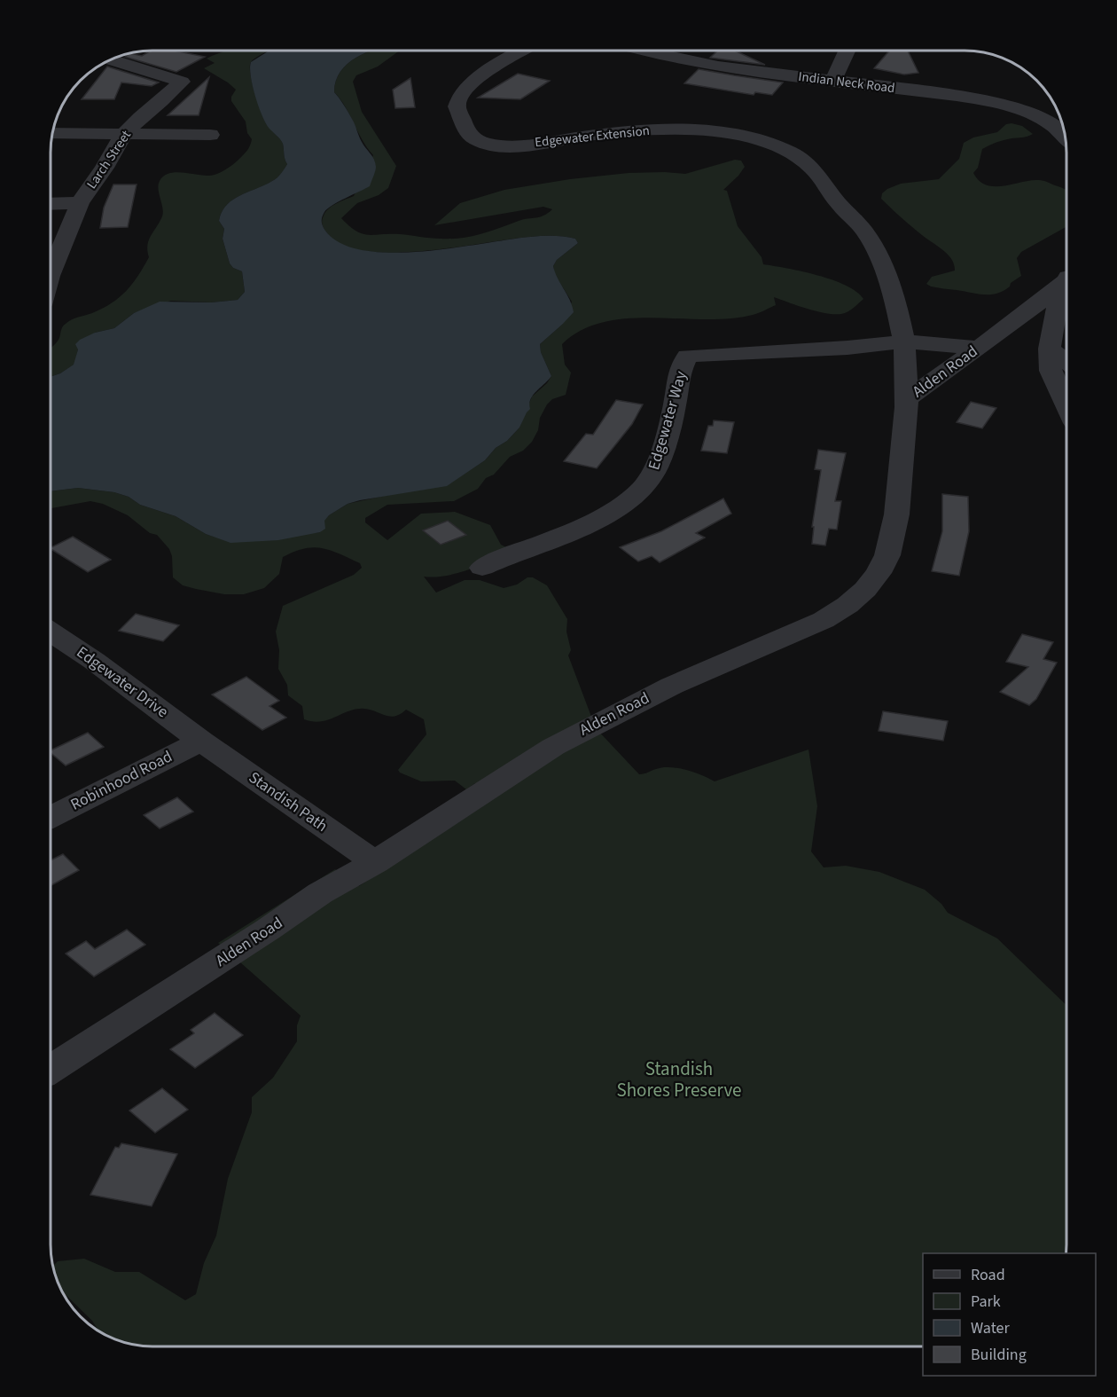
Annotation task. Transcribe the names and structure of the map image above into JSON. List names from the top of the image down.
{
  "streets": {
    "street": [
      "Indian Neck Road",
      "Edgewater Extension",
      "Larch Street",
      "Alden Road",
      "Edgewater Way",
      "Edgewater Drive",
      "Robinhood Road",
      "Standish Path"
    ]
  },
  "crossings": [
    ["Edgewater Extension", "Alden Road"],
    ["Edgewater Extension", "Edgewater Way"],
    ["Alden Road", "Standish Path"],
    ["Edgewater Drive", "Robinhood Road"],
    ["Edgewater Drive", "Standish Path"],
    ["Robinhood Road", "Standish Path"]
  ],
  "parks": ["Standish Shores Preserve"],
  "legend": [
    "Road",
    "Park",
    "Water",
    "Building"
  ]
}
